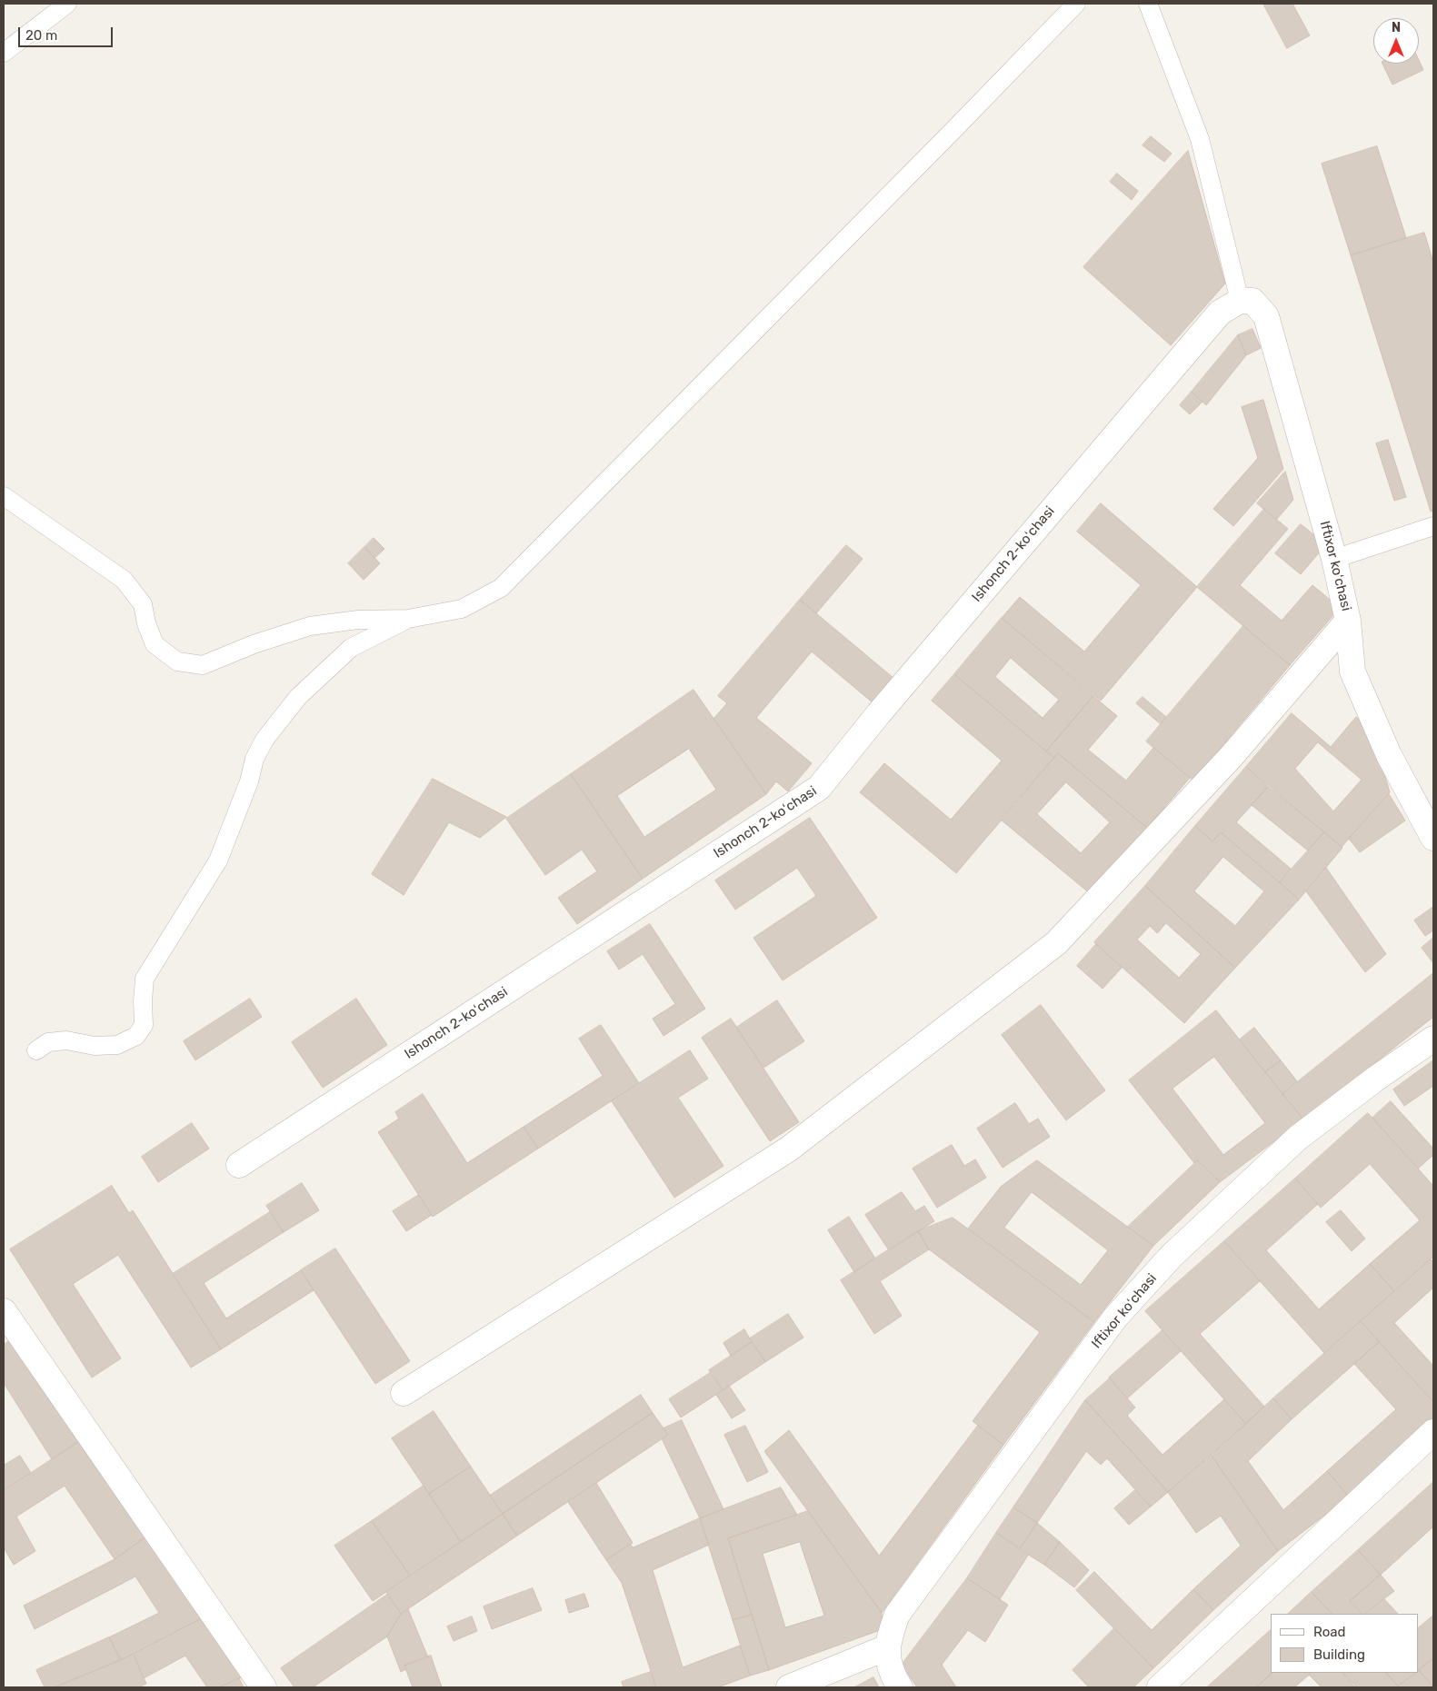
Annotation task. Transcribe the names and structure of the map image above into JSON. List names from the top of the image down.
{
  "streets": {
    "street": ["Ishonch 2-koʻchasi", "Iftixor koʻchasi"]
  },
  "crossings": [
    ["Ishonch 2-koʻchasi", "Iftixor koʻchasi"]
  ],
  "legend": ["Road", "Building"],
  "scale_bar": "20 m",
  "north": "top"
}
